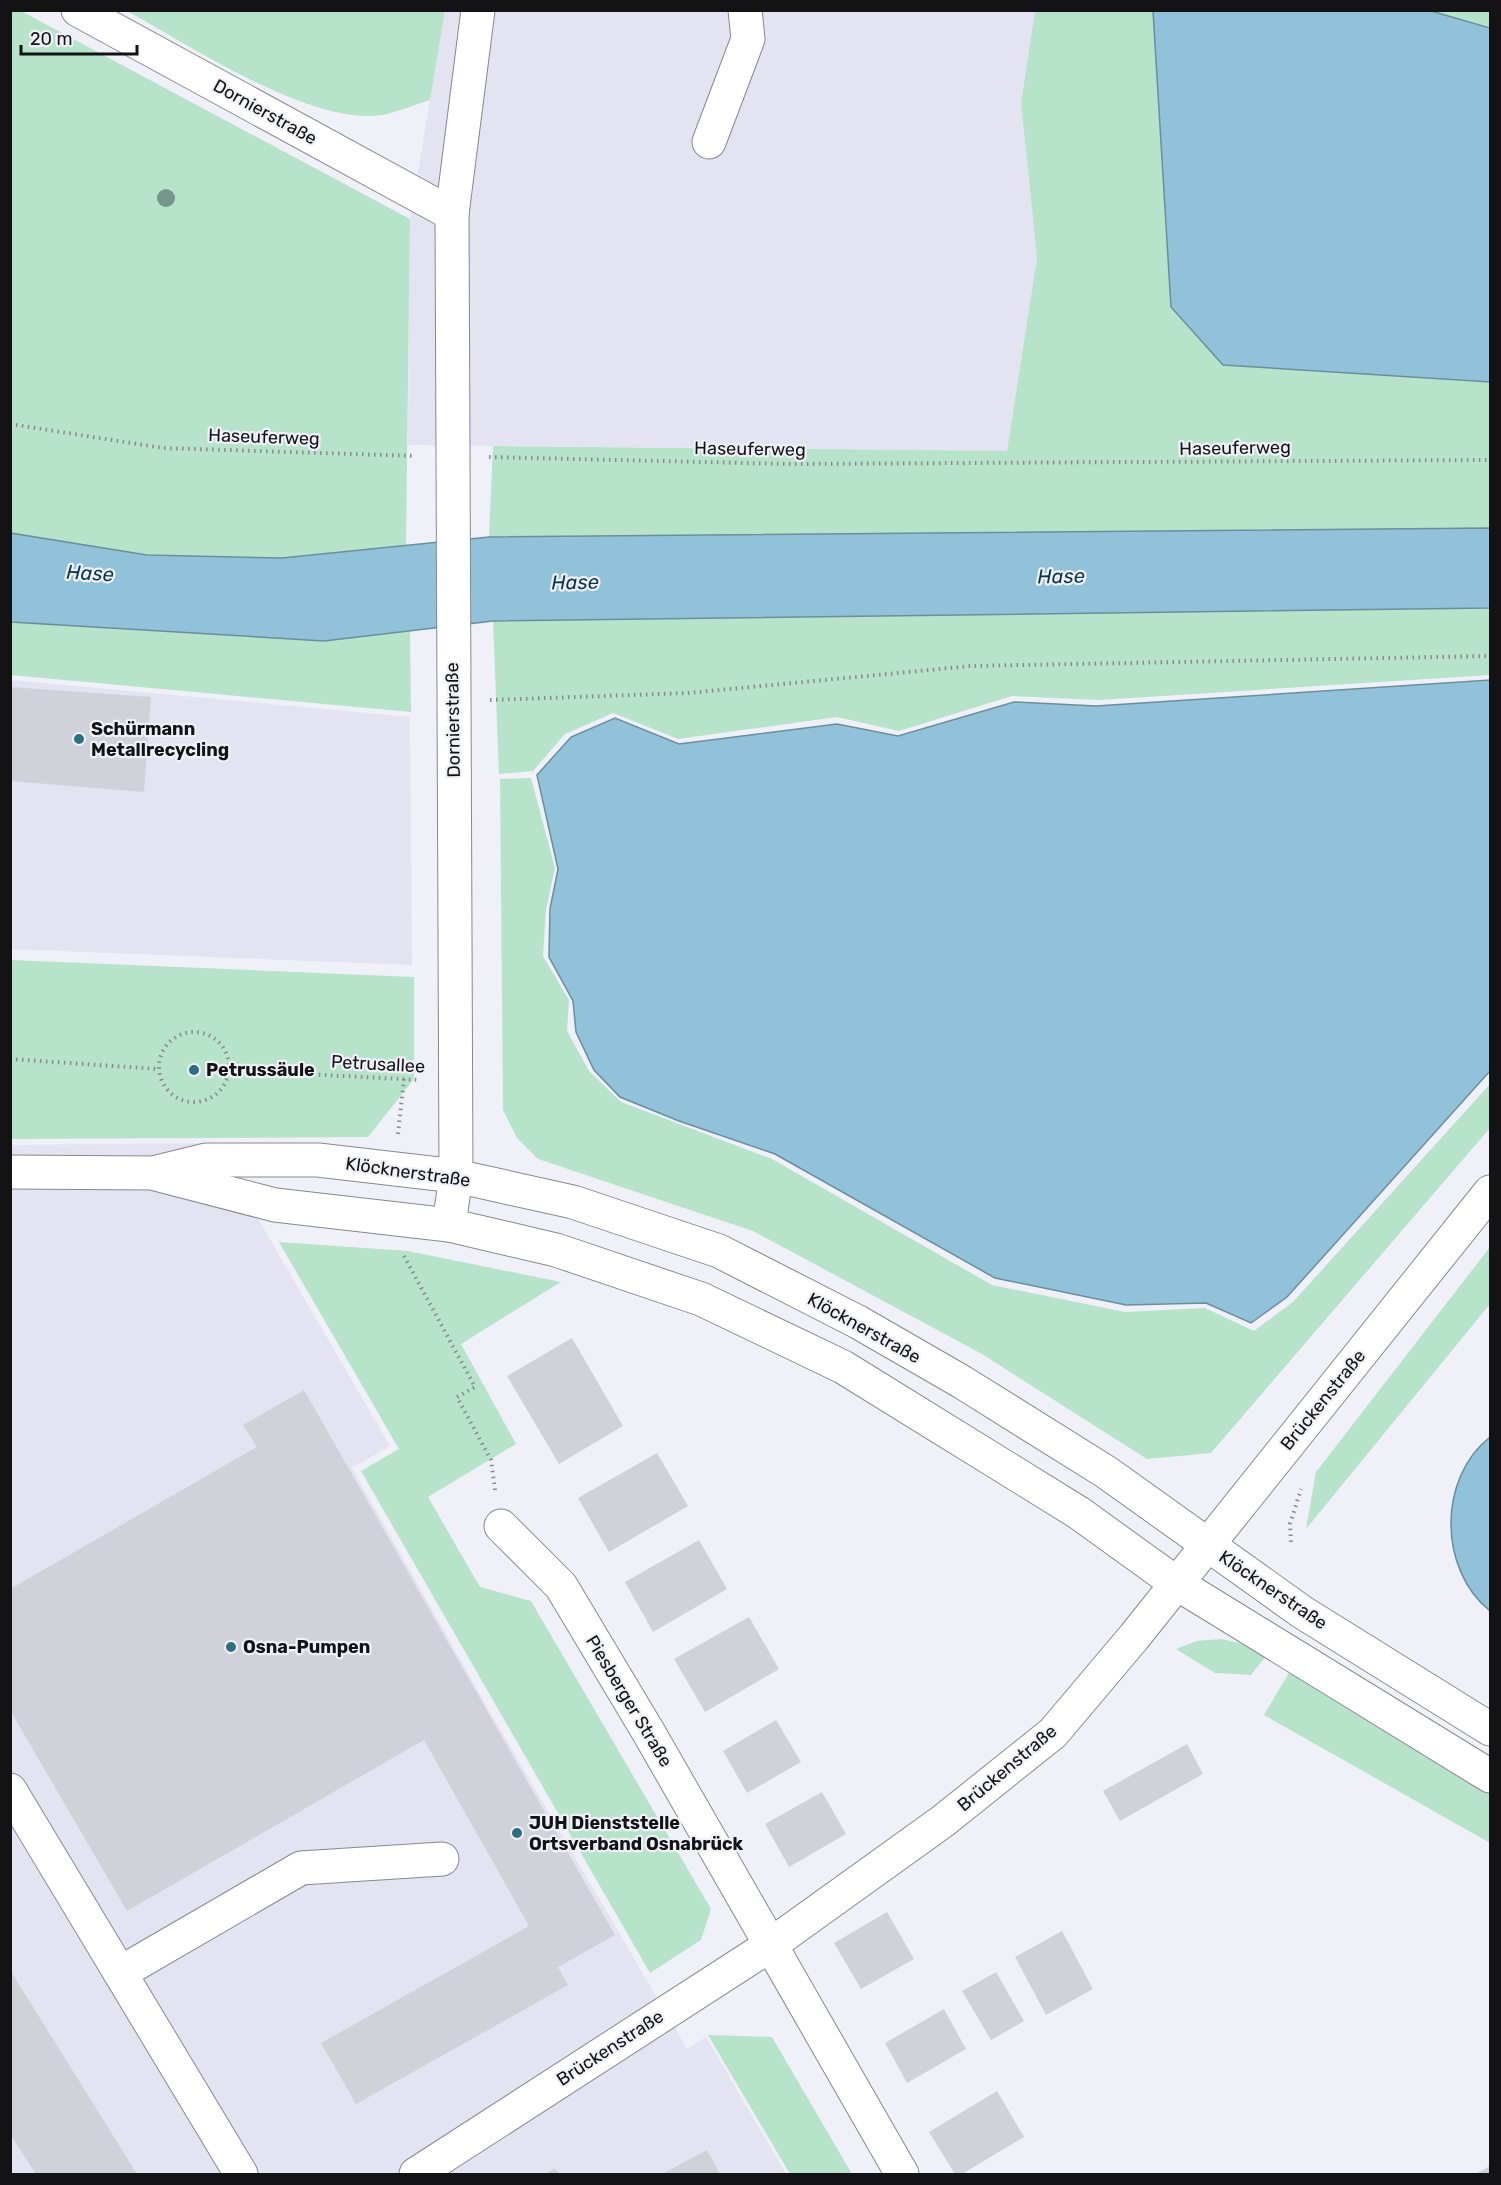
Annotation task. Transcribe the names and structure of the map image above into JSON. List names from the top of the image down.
{
  "streets": {
    "street": [
      "Dornierstraße",
      "Klöcknerstraße",
      "Brückenstraße",
      "Piesberger Straße"
    ],
    "path": ["Haseuferweg", "Petrusallee"]
  },
  "crossings": [
    ["Dornierstraße", "Haseuferweg"],
    ["Dornierstraße", "Petrusallee"],
    ["Dornierstraße", "Klöcknerstraße"],
    ["Klöcknerstraße", "Brückenstraße"],
    ["Brückenstraße", "Piesberger Straße"]
  ],
  "water": ["Hase"],
  "places": [
    "Schürmann Metallrecycling",
    "Petrussäule",
    "Osna-Pumpen",
    "JUH Dienststelle Ortsverband Osnabrück"
  ],
  "scale_bar": "20 m"
}
